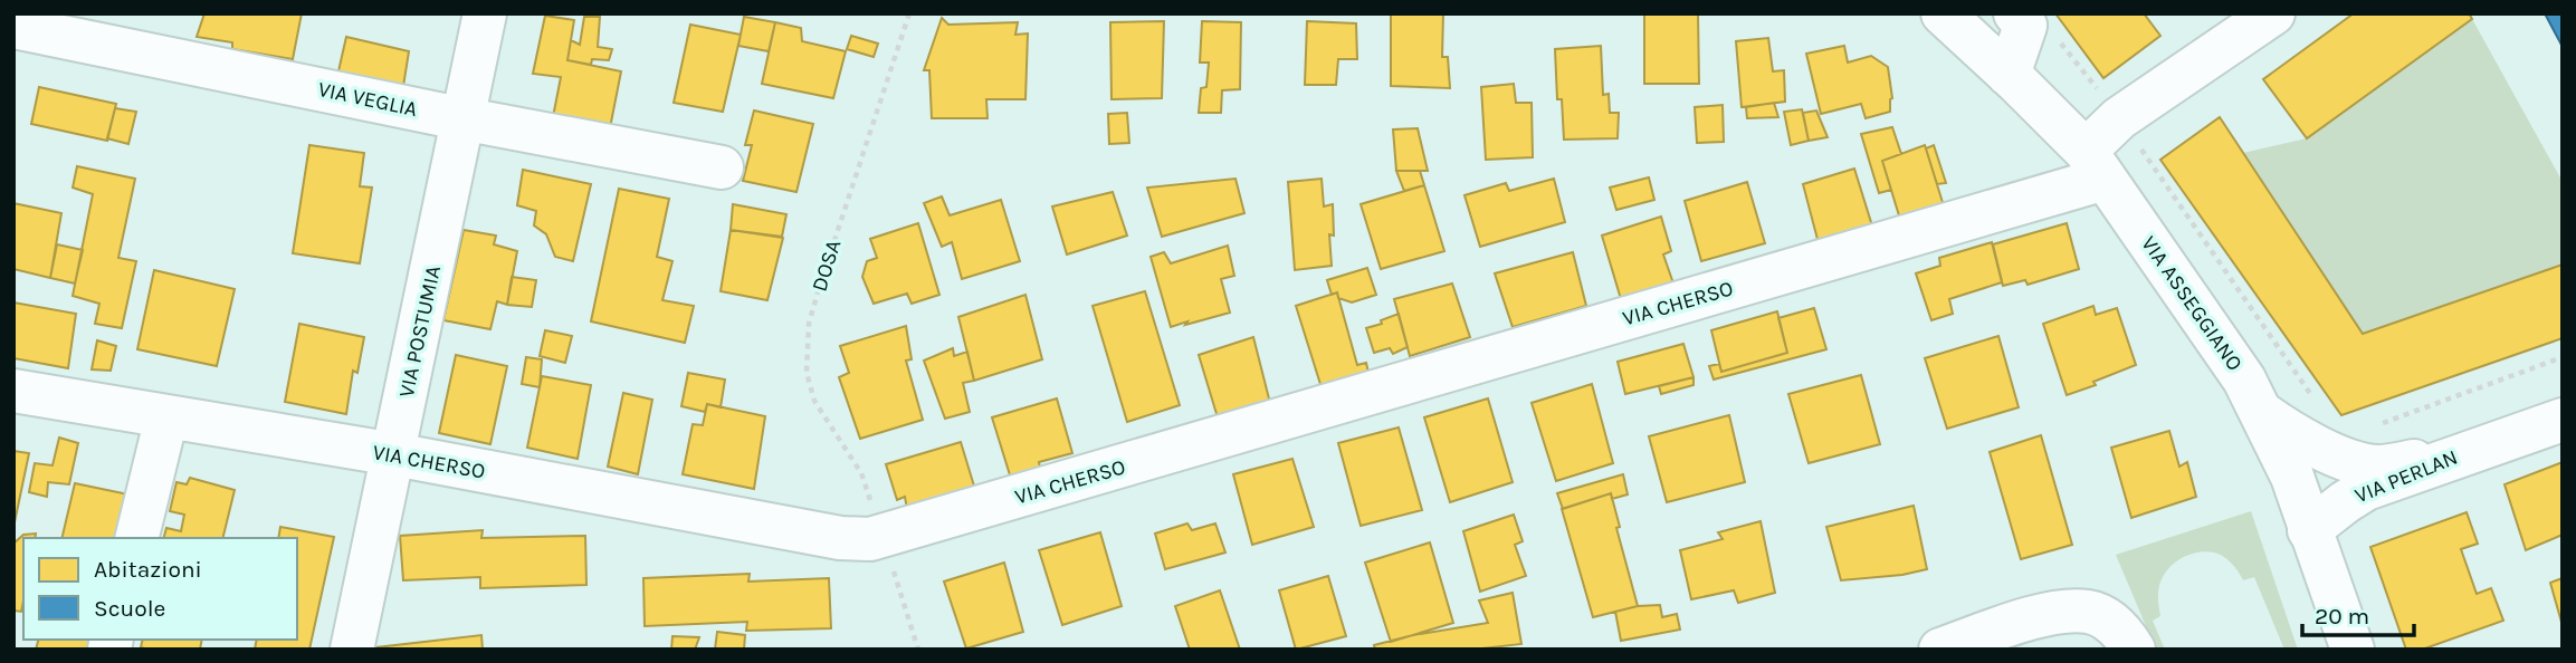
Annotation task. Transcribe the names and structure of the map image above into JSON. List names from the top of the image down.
{
  "streets": {
    "street": [
      "VIA VEGLIA",
      "VIA CHERSO",
      "VIA ASSEGGIANO",
      "VIA POSTUMIA",
      "VIA PERLAN"
    ],
    "path": ["DOSA"]
  },
  "crossings": [
    ["VIA VEGLIA", "VIA POSTUMIA"],
    ["VIA CHERSO", "VIA ASSEGGIANO"],
    ["VIA CHERSO", "VIA POSTUMIA"],
    ["VIA ASSEGGIANO", "VIA PERLAN"]
  ],
  "legend": ["Abitazioni", "Scuole"],
  "scale_bar": "20 m"
}
